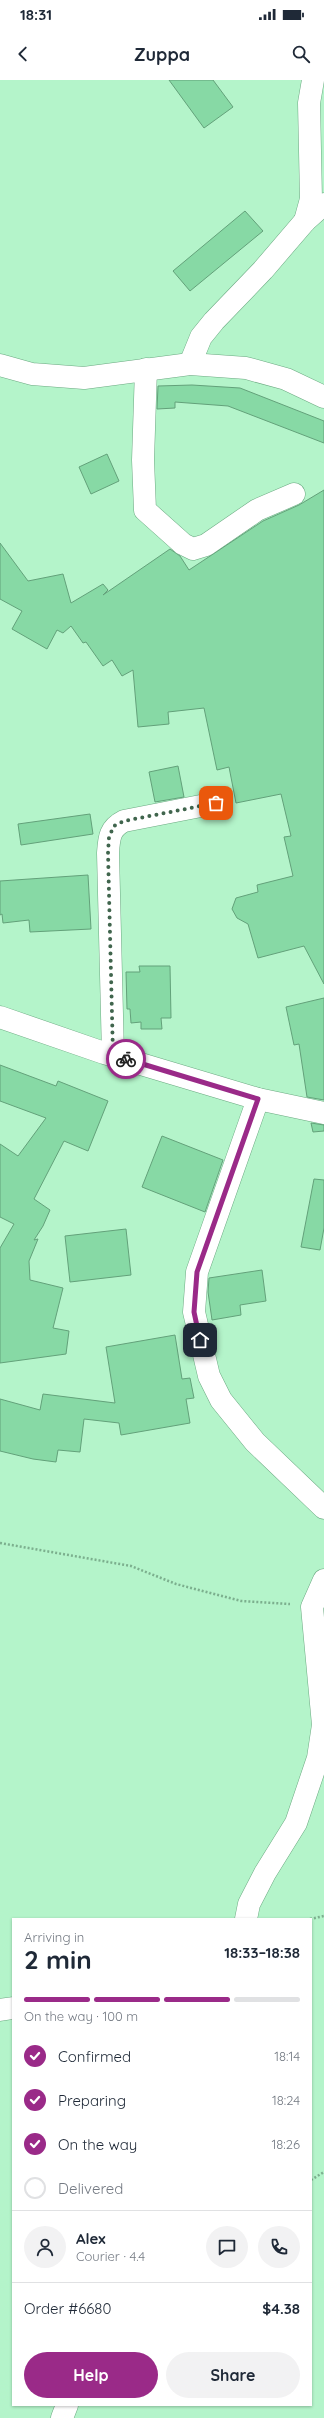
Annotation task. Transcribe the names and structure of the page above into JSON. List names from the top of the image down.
{
  "page": {
    "status": "18:31",
    "header": "Zuppa",
    "heading": ["2 min", "Arriving in", "18:33–18:38"],
    "panel": [
      "Alex",
      "Courier · 4.4",
      "Order #6680",
      "$4.38"
    ],
    "bar": "On the way · 100 m",
    "list": [
      ["Confirmed", "18:14"],
      ["Preparing", "18:24"],
      ["On the way", "18:26"],
      "Delivered"
    ],
    "buttons": ["Help", "Share"]
  }
}
